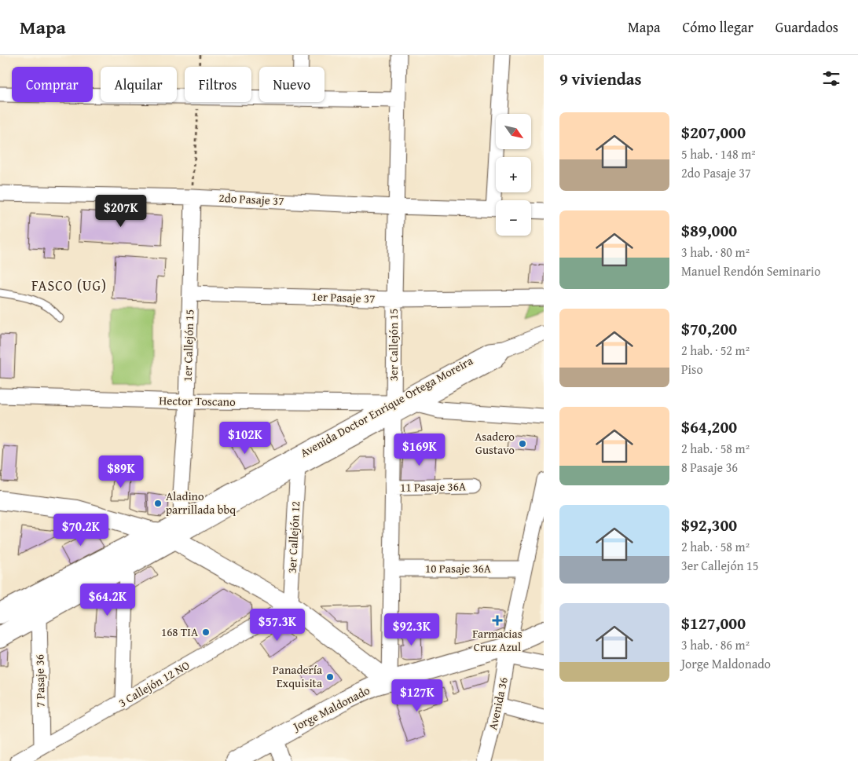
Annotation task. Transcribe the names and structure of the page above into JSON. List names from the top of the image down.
{
  "streets": {
    "main road": ["Avenida Doctor Enrique Ortega Moreira"],
    "street": [
      "2do Pasaje 37",
      "1er Pasaje 37",
      "3er Callejón 15",
      "1er Callejón 15",
      "Hector Toscano",
      "11 Pasaje 36A",
      "3er Callejón 12",
      "10 Pasaje 36A",
      "7 Pasaje 36",
      "3 Callejón 12 NO",
      "Avenida 36",
      "Jorge Maldonado"
    ]
  },
  "crossings": [
    ["2do Pasaje 37", "3er Callejón 15"],
    ["2do Pasaje 37", "1er Callejón 15"],
    ["1er Pasaje 37", "3er Callejón 15"],
    ["1er Pasaje 37", "1er Callejón 15"],
    ["3er Callejón 15", "Hector Toscano"],
    ["3er Callejón 15", "Avenida Doctor Enrique Ortega Moreira"],
    ["3er Callejón 15", "11 Pasaje 36A"],
    ["3er Callejón 15", "10 Pasaje 36A"],
    ["3er Callejón 15", "Jorge Maldonado"],
    ["1er Callejón 15", "Hector Toscano"],
    ["1er Callejón 15", "Avenida Doctor Enrique Ortega Moreira"],
    ["Hector Toscano", "Avenida Doctor Enrique Ortega Moreira"],
    ["Avenida Doctor Enrique Ortega Moreira", "3er Callejón 12"],
    ["Avenida Doctor Enrique Ortega Moreira", "7 Pasaje 36"],
    ["3er Callejón 12", "3 Callejón 12 NO"],
    ["10 Pasaje 36A", "Avenida 36"],
    ["7 Pasaje 36", "3 Callejón 12 NO"],
    ["Avenida 36", "Jorge Maldonado"]
  ],
  "districts": ["FASCO (UG)"],
  "places": {
    "other": [
      "Asadero Gustavo",
      "Aladino parrillada bbq",
      "168 TIA",
      "Panadería Exquisita"
    ],
    "health": ["Farmacias Cruz Azul"]
  },
  "north": "bottom right",
  "page": {
    "header": "Mapa",
    "nav": ["Mapa", "Cómo llegar", "Guardados"],
    "heading": "9 viviendas",
    "chip": [
      "Comprar",
      "Alquilar",
      "Filtros",
      "Nuevo"
    ],
    "list": [
      {
        "name": "$207,000",
        "note": "5 hab. · 148 m² · 2do Pasaje 37"
      },
      {
        "name": "$89,000",
        "note": "3 hab. · 80 m² · Manuel Rendón Seminario"
      },
      {
        "name": "$70,200",
        "note": "2 hab. · 52 m² · Piso"
      },
      {
        "name": "$64,200",
        "note": "2 hab. · 58 m² · 8 Pasaje 36"
      },
      {
        "name": "$92,300",
        "note": "2 hab. · 58 m² · 3er Callejón 15"
      },
      {
        "name": "$127,000",
        "note": "3 hab. · 86 m² · Jorge Maldonado"
      }
    ],
    "map_buttons": ["+", "−"],
    "price": [
      "$207K",
      "$102K",
      "$169K",
      "$89K",
      "$70.2K",
      "$64.2K",
      "$57.3K",
      "$92.3K",
      "$127K"
    ]
  }
}
